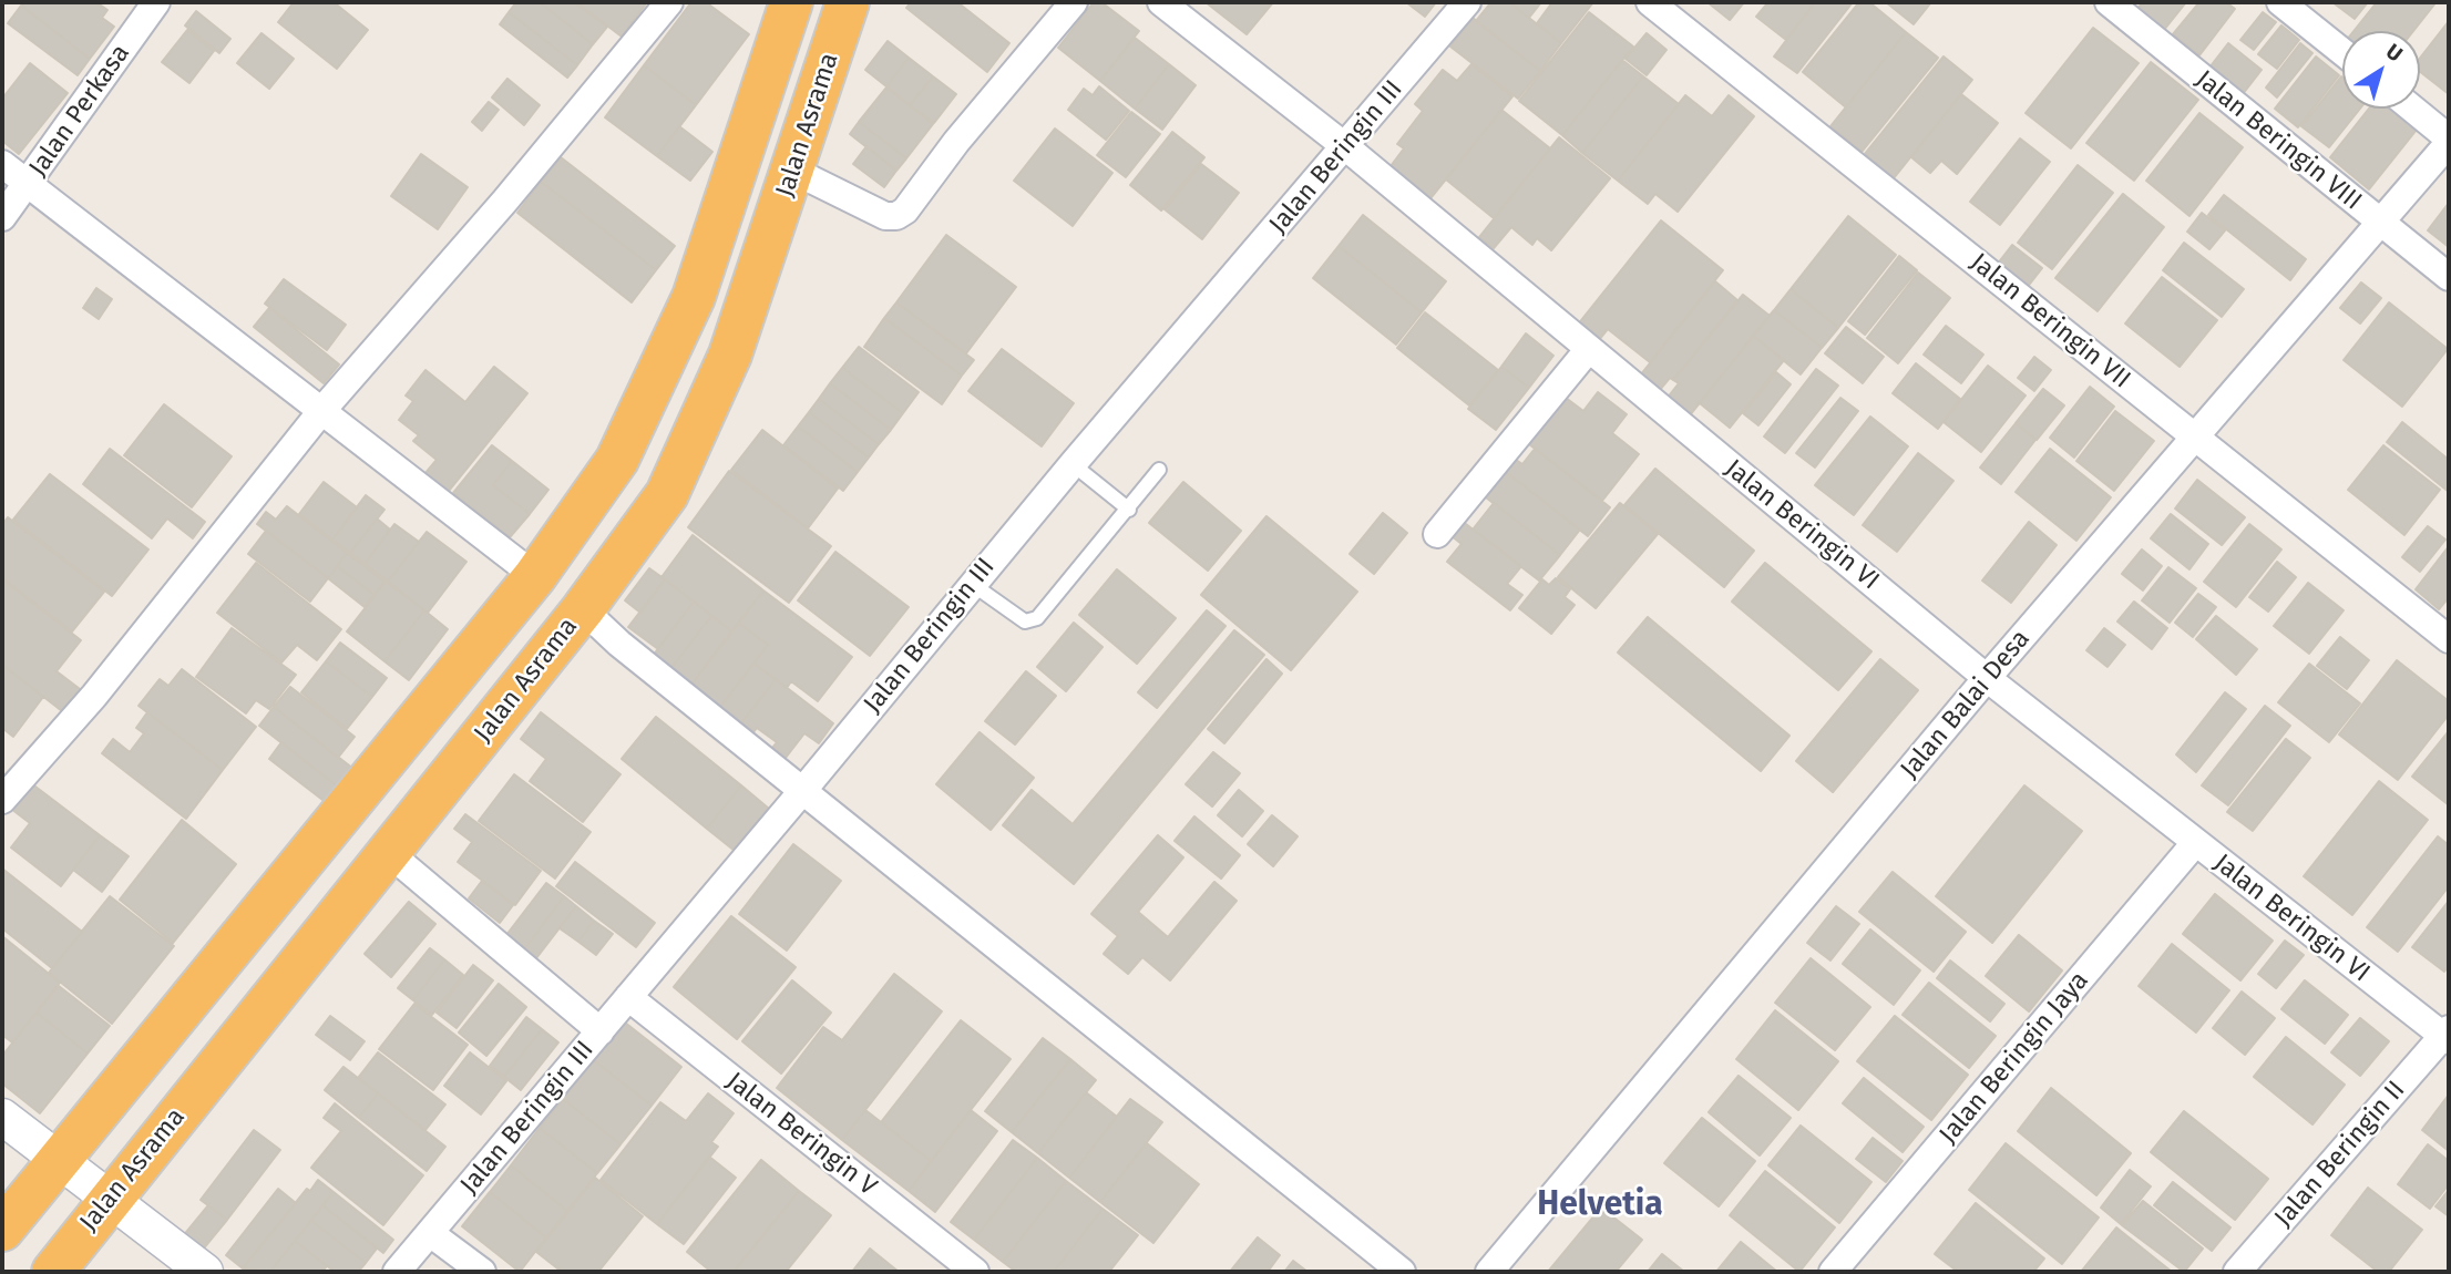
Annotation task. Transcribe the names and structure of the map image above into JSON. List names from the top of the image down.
{
  "streets": {
    "highway": ["Jalan Asrama"],
    "street": [
      "Jalan Perkasa",
      "Jalan Beringin VIII",
      "Jalan Beringin III",
      "Jalan Beringin VII",
      "Jalan Beringin VI",
      "Jalan Balai Desa",
      "Jalan Beringin Jaya",
      "Jalan Beringin V",
      "Jalan Beringin II"
    ]
  },
  "crossings": [
    ["Jalan Beringin VIII", "Jalan Balai Desa"],
    ["Jalan Beringin III", "Jalan Beringin VI"],
    ["Jalan Beringin III", "Jalan Beringin V"],
    ["Jalan Beringin VII", "Jalan Balai Desa"],
    ["Jalan Beringin VI", "Jalan Balai Desa"],
    ["Jalan Beringin VI", "Jalan Beringin Jaya"],
    ["Jalan Beringin VI", "Jalan Beringin II"]
  ],
  "districts": ["Helvetia"],
  "north": "top right"
}
